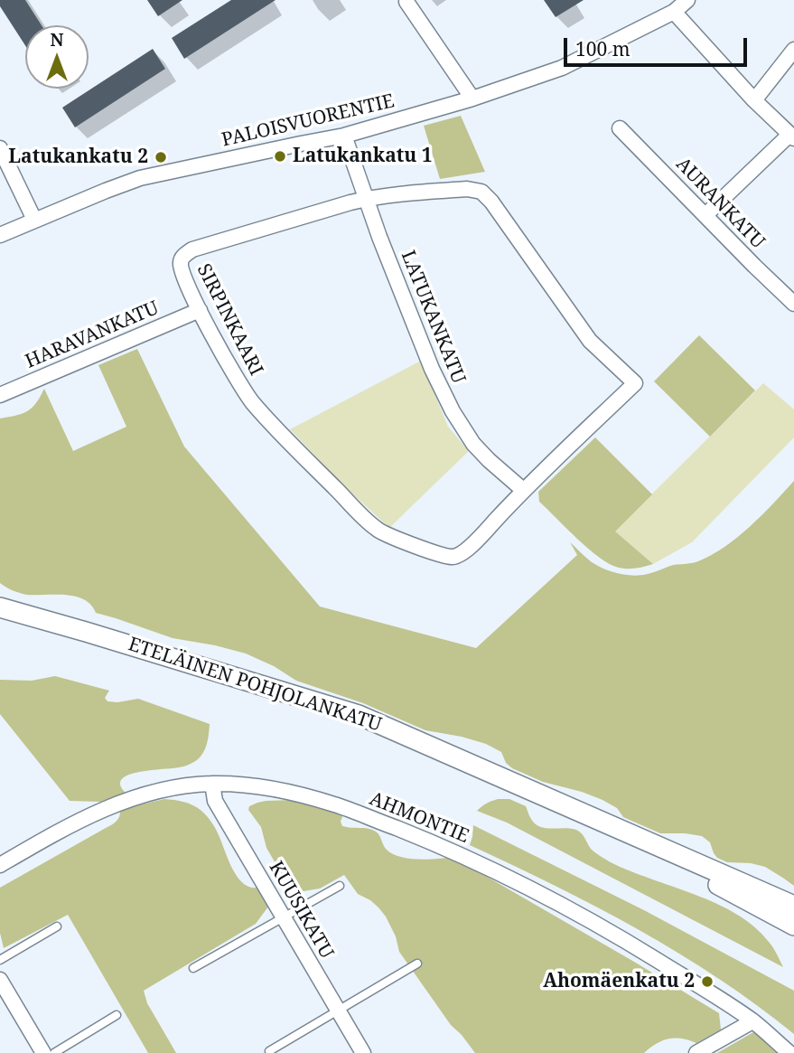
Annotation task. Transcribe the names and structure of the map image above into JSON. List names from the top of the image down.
{
  "streets": {
    "main road": ["ETELÄINEN POHJOLANKATU"],
    "street": [
      "PALOISVUORENTIE",
      "AURANKATU",
      "LATUKANKATU",
      "SIRPINKAARI",
      "HARAVANKATU",
      "AHMONTIE",
      "KUUSIKATU"
    ]
  },
  "crossings": [
    ["PALOISVUORENTIE", "LATUKANKATU"],
    ["LATUKANKATU", "SIRPINKAARI"],
    ["SIRPINKAARI", "HARAVANKATU"],
    ["AHMONTIE", "KUUSIKATU"]
  ],
  "places": ["Latukankatu 1", "Latukankatu 2", "Ahomäenkatu 2"],
  "scale_bar": "100 m",
  "north": "top"
}
